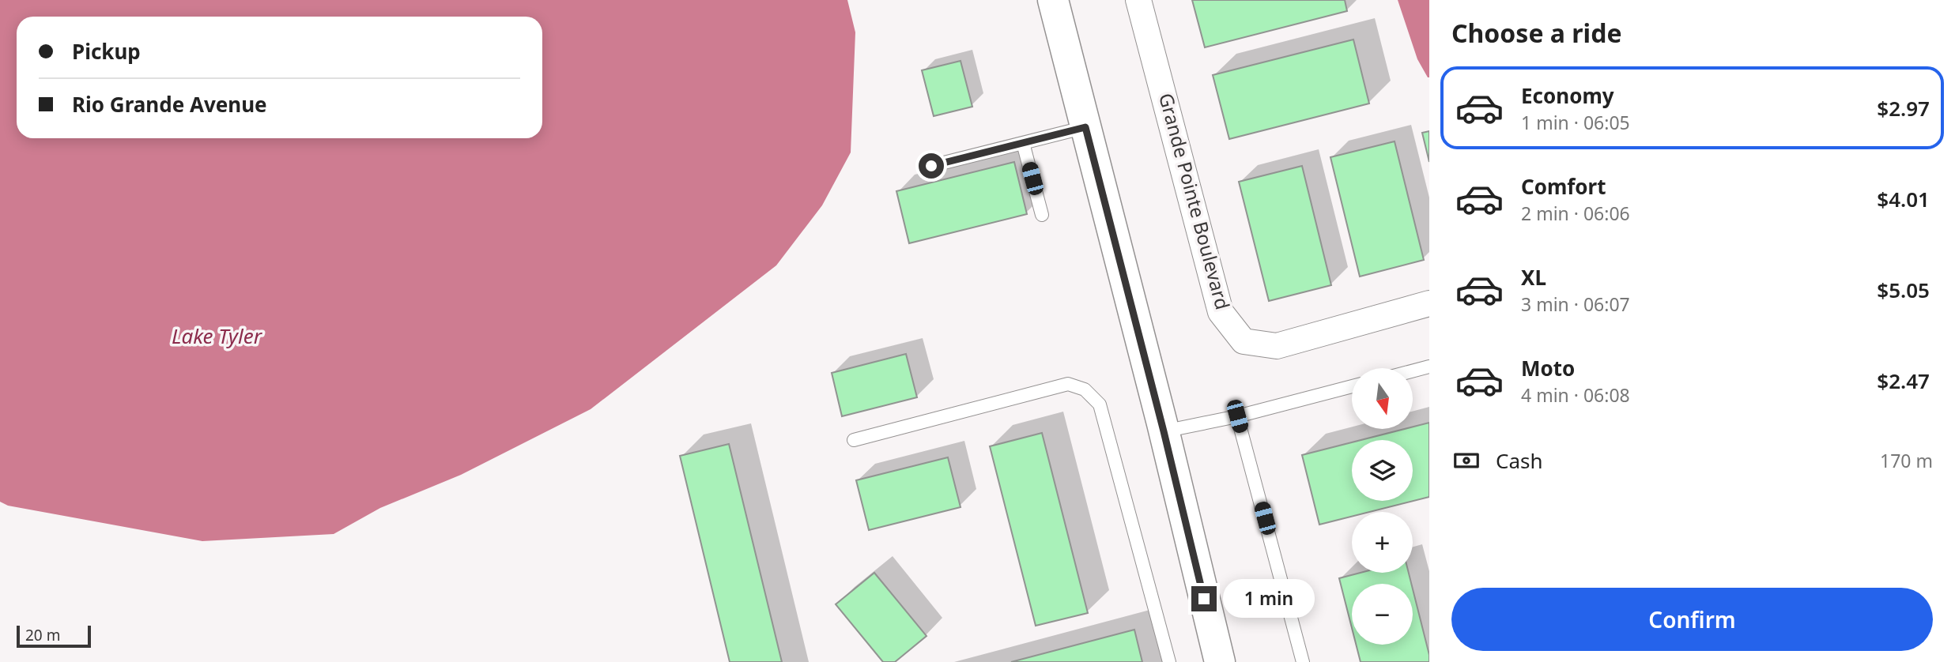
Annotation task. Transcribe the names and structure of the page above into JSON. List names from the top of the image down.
{
  "streets": {
    "street": ["Grande Pointe Boulevard"]
  },
  "water": ["Lake Tyler"],
  "scale_bar": "20 m",
  "north": "bottom",
  "page": {
    "heading": "Choose a ride",
    "banner": ["Pickup", "Rio Grande Avenue"],
    "list": [
      {
        "name": "Economy",
        "note": "1 min · 06:05",
        "value": "$2.97"
      },
      {
        "name": "Comfort",
        "note": "2 min · 06:06",
        "value": "$4.01"
      },
      {
        "name": "XL",
        "note": "3 min · 06:07",
        "value": "$5.05"
      },
      {
        "name": "Moto",
        "note": "4 min · 06:08",
        "value": "$2.47"
      }
    ],
    "map_buttons": ["+", "−"],
    "pay": ["Cash", "170 m"],
    "buttons": "Confirm",
    "bubble": "1 min",
    "scale": "20 m"
  }
}
